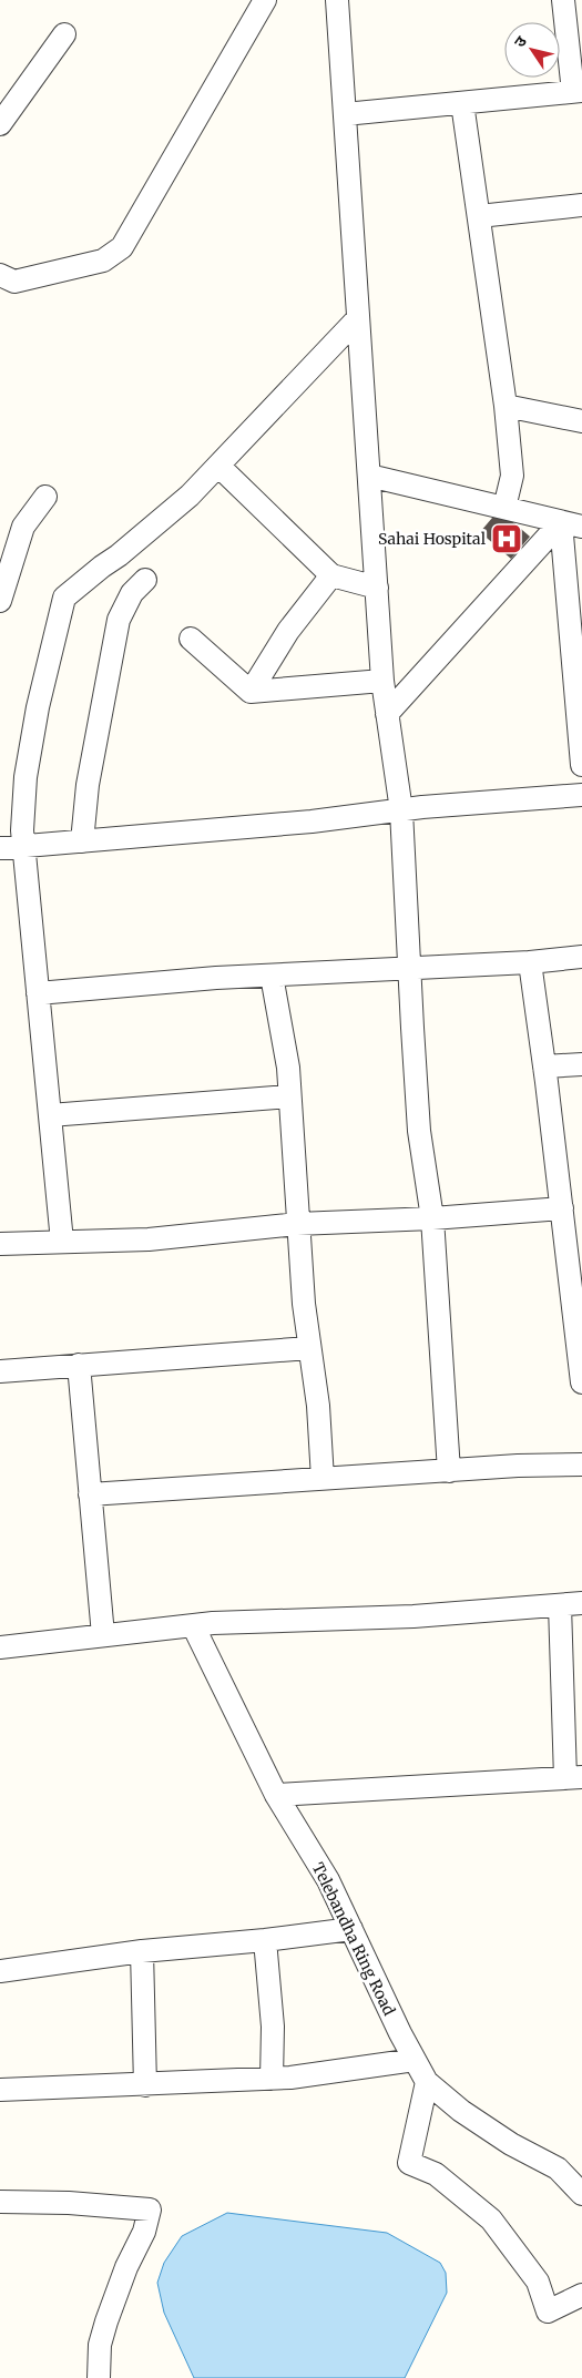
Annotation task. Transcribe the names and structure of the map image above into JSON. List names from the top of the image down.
{
  "streets": {
    "street": ["Telebandha Ring Road"]
  },
  "places": {
    "hospital": ["Sahai Hospital"]
  },
  "north": "top left"
}
